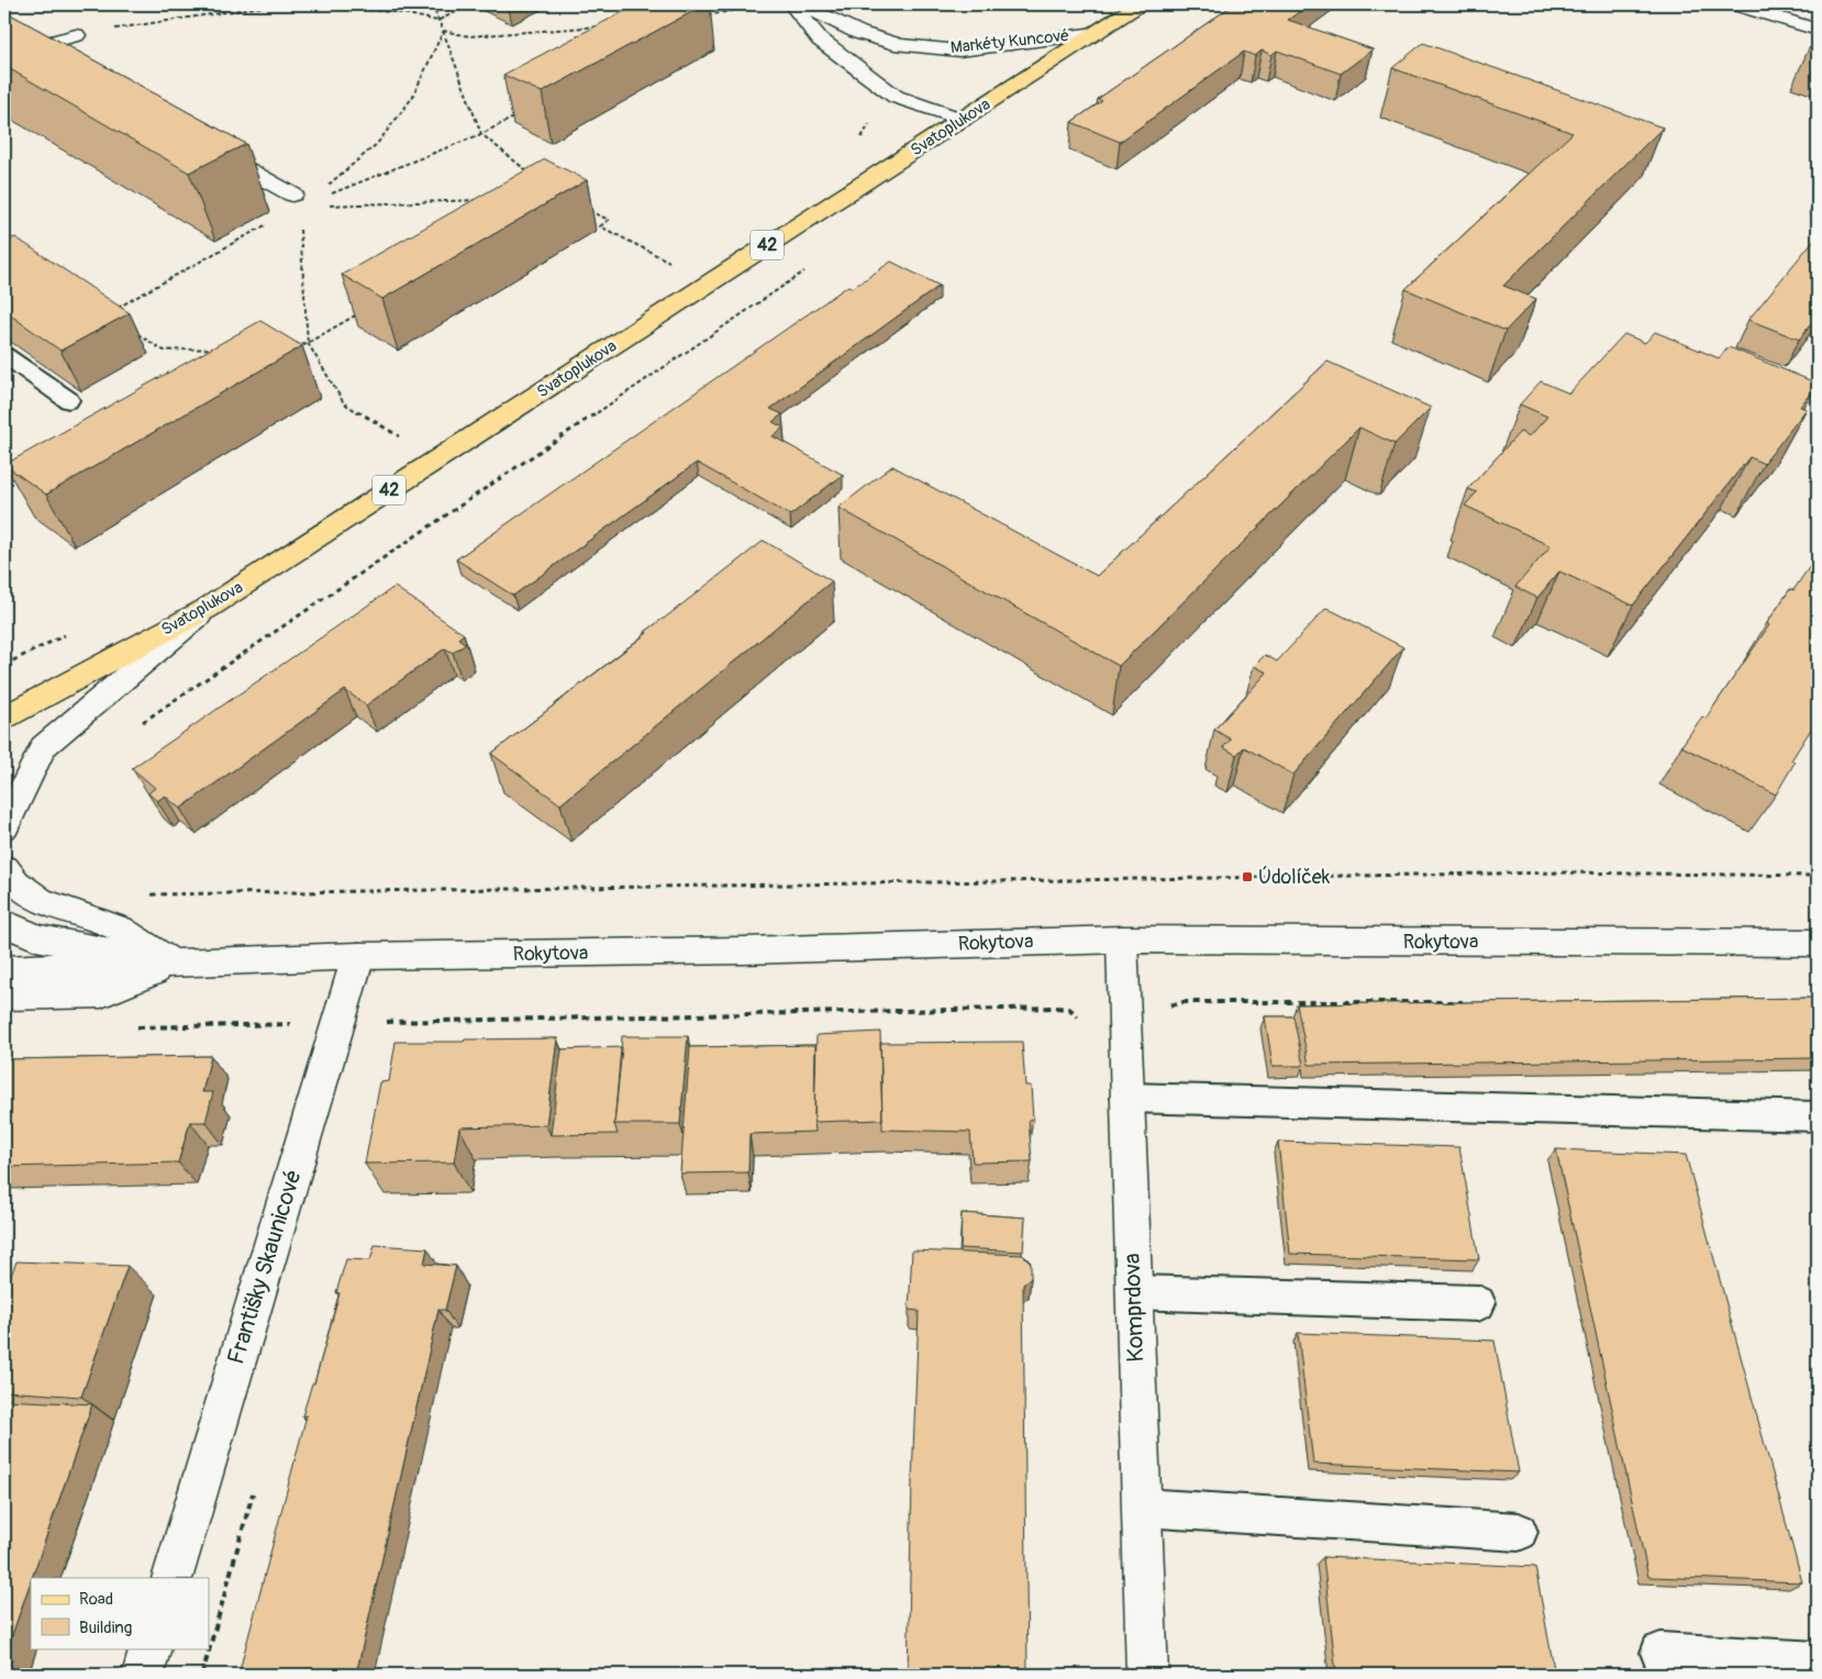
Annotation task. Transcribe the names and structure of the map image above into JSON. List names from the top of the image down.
{
  "streets": {
    "main road": ["Svatoplukova", "42"],
    "street": [
      "Markéty Kuncové",
      "Rokytova",
      "Františky Skaunicové",
      "Komprdova"
    ]
  },
  "crossings": [
    ["Markéty Kuncové", "Svatoplukova"],
    ["Rokytova", "Františky Skaunicové"],
    ["Rokytova", "Komprdova"]
  ],
  "places": {
    "transit": ["Údolíček"]
  },
  "legend": ["Road", "Building"]
}
